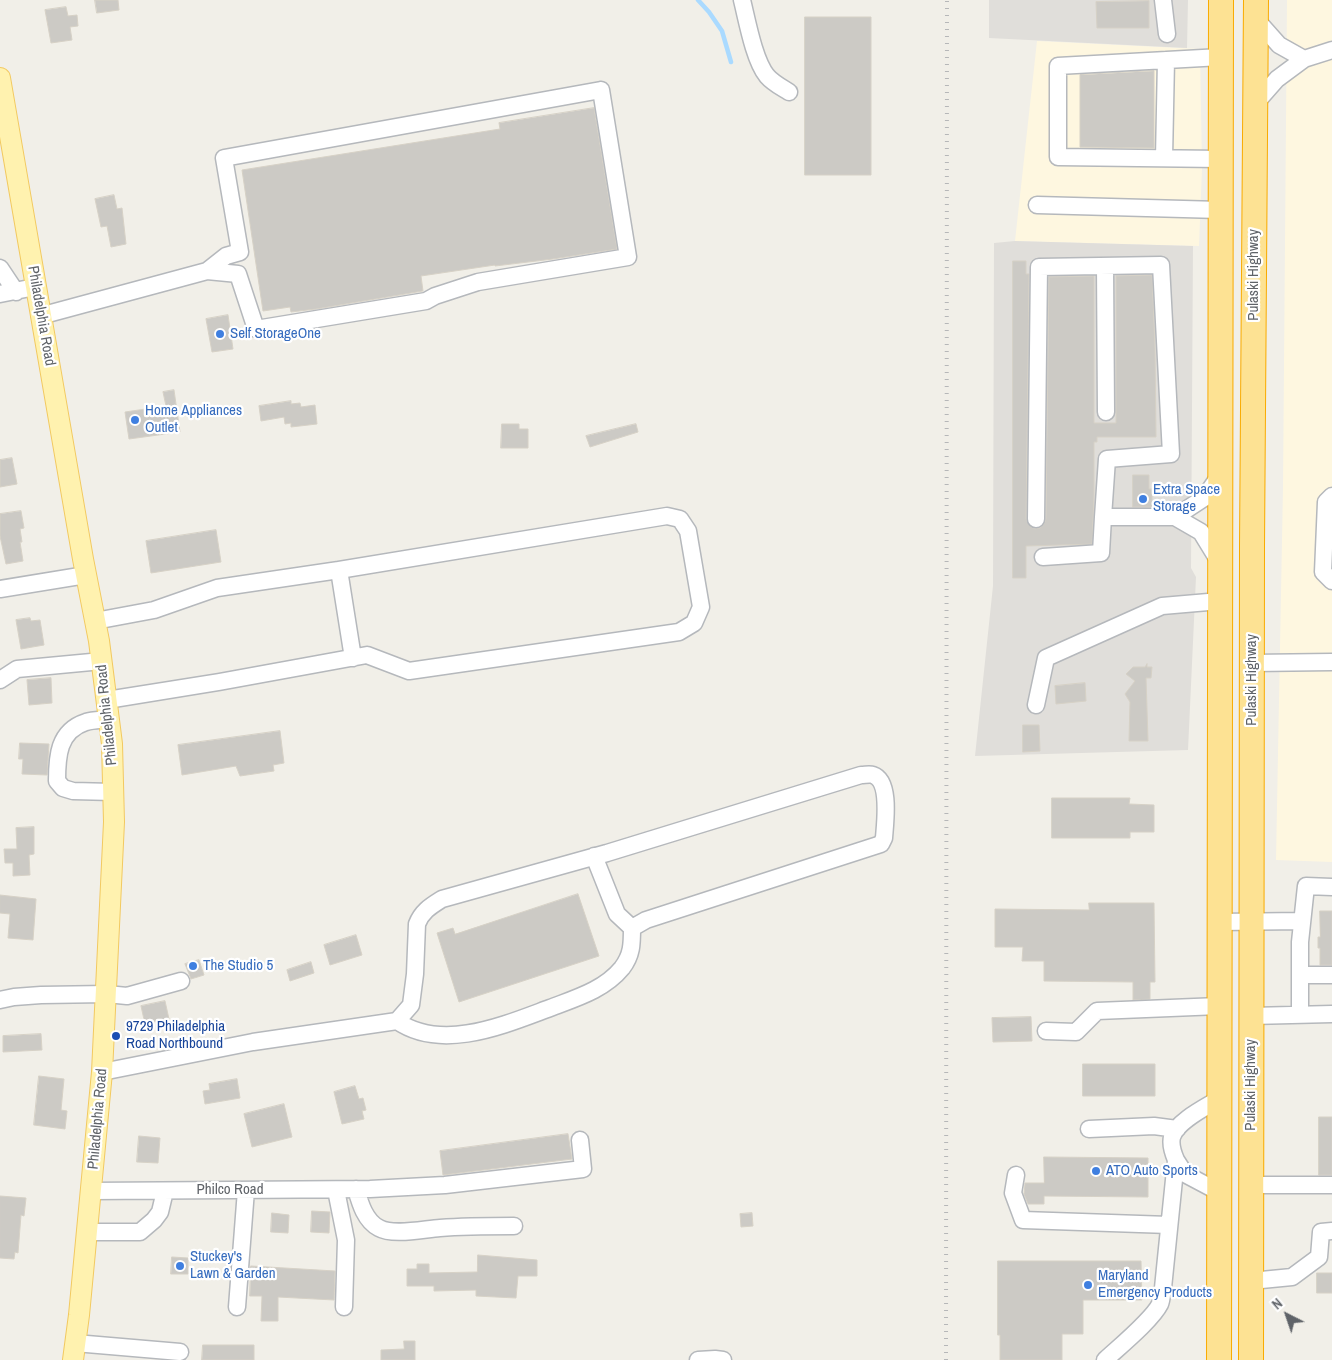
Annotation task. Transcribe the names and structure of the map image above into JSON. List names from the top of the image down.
{
  "streets": {
    "highway": ["Pulaski Highway"],
    "main road": ["Philadelphia Road"],
    "street": ["Philco Road"]
  },
  "crossings": [
    ["Philadelphia Road", "Philco Road"]
  ],
  "places": [
    "Self StorageOne",
    "Home Appliances Outlet",
    "Extra Space Storage",
    "The Studio 5",
    "9729 Philadelphia Road Northbound",
    "ATO Auto Sports",
    "Stuckey's Lawn & Garden",
    "Maryland Emergency Products"
  ],
  "north": "top left"
}
